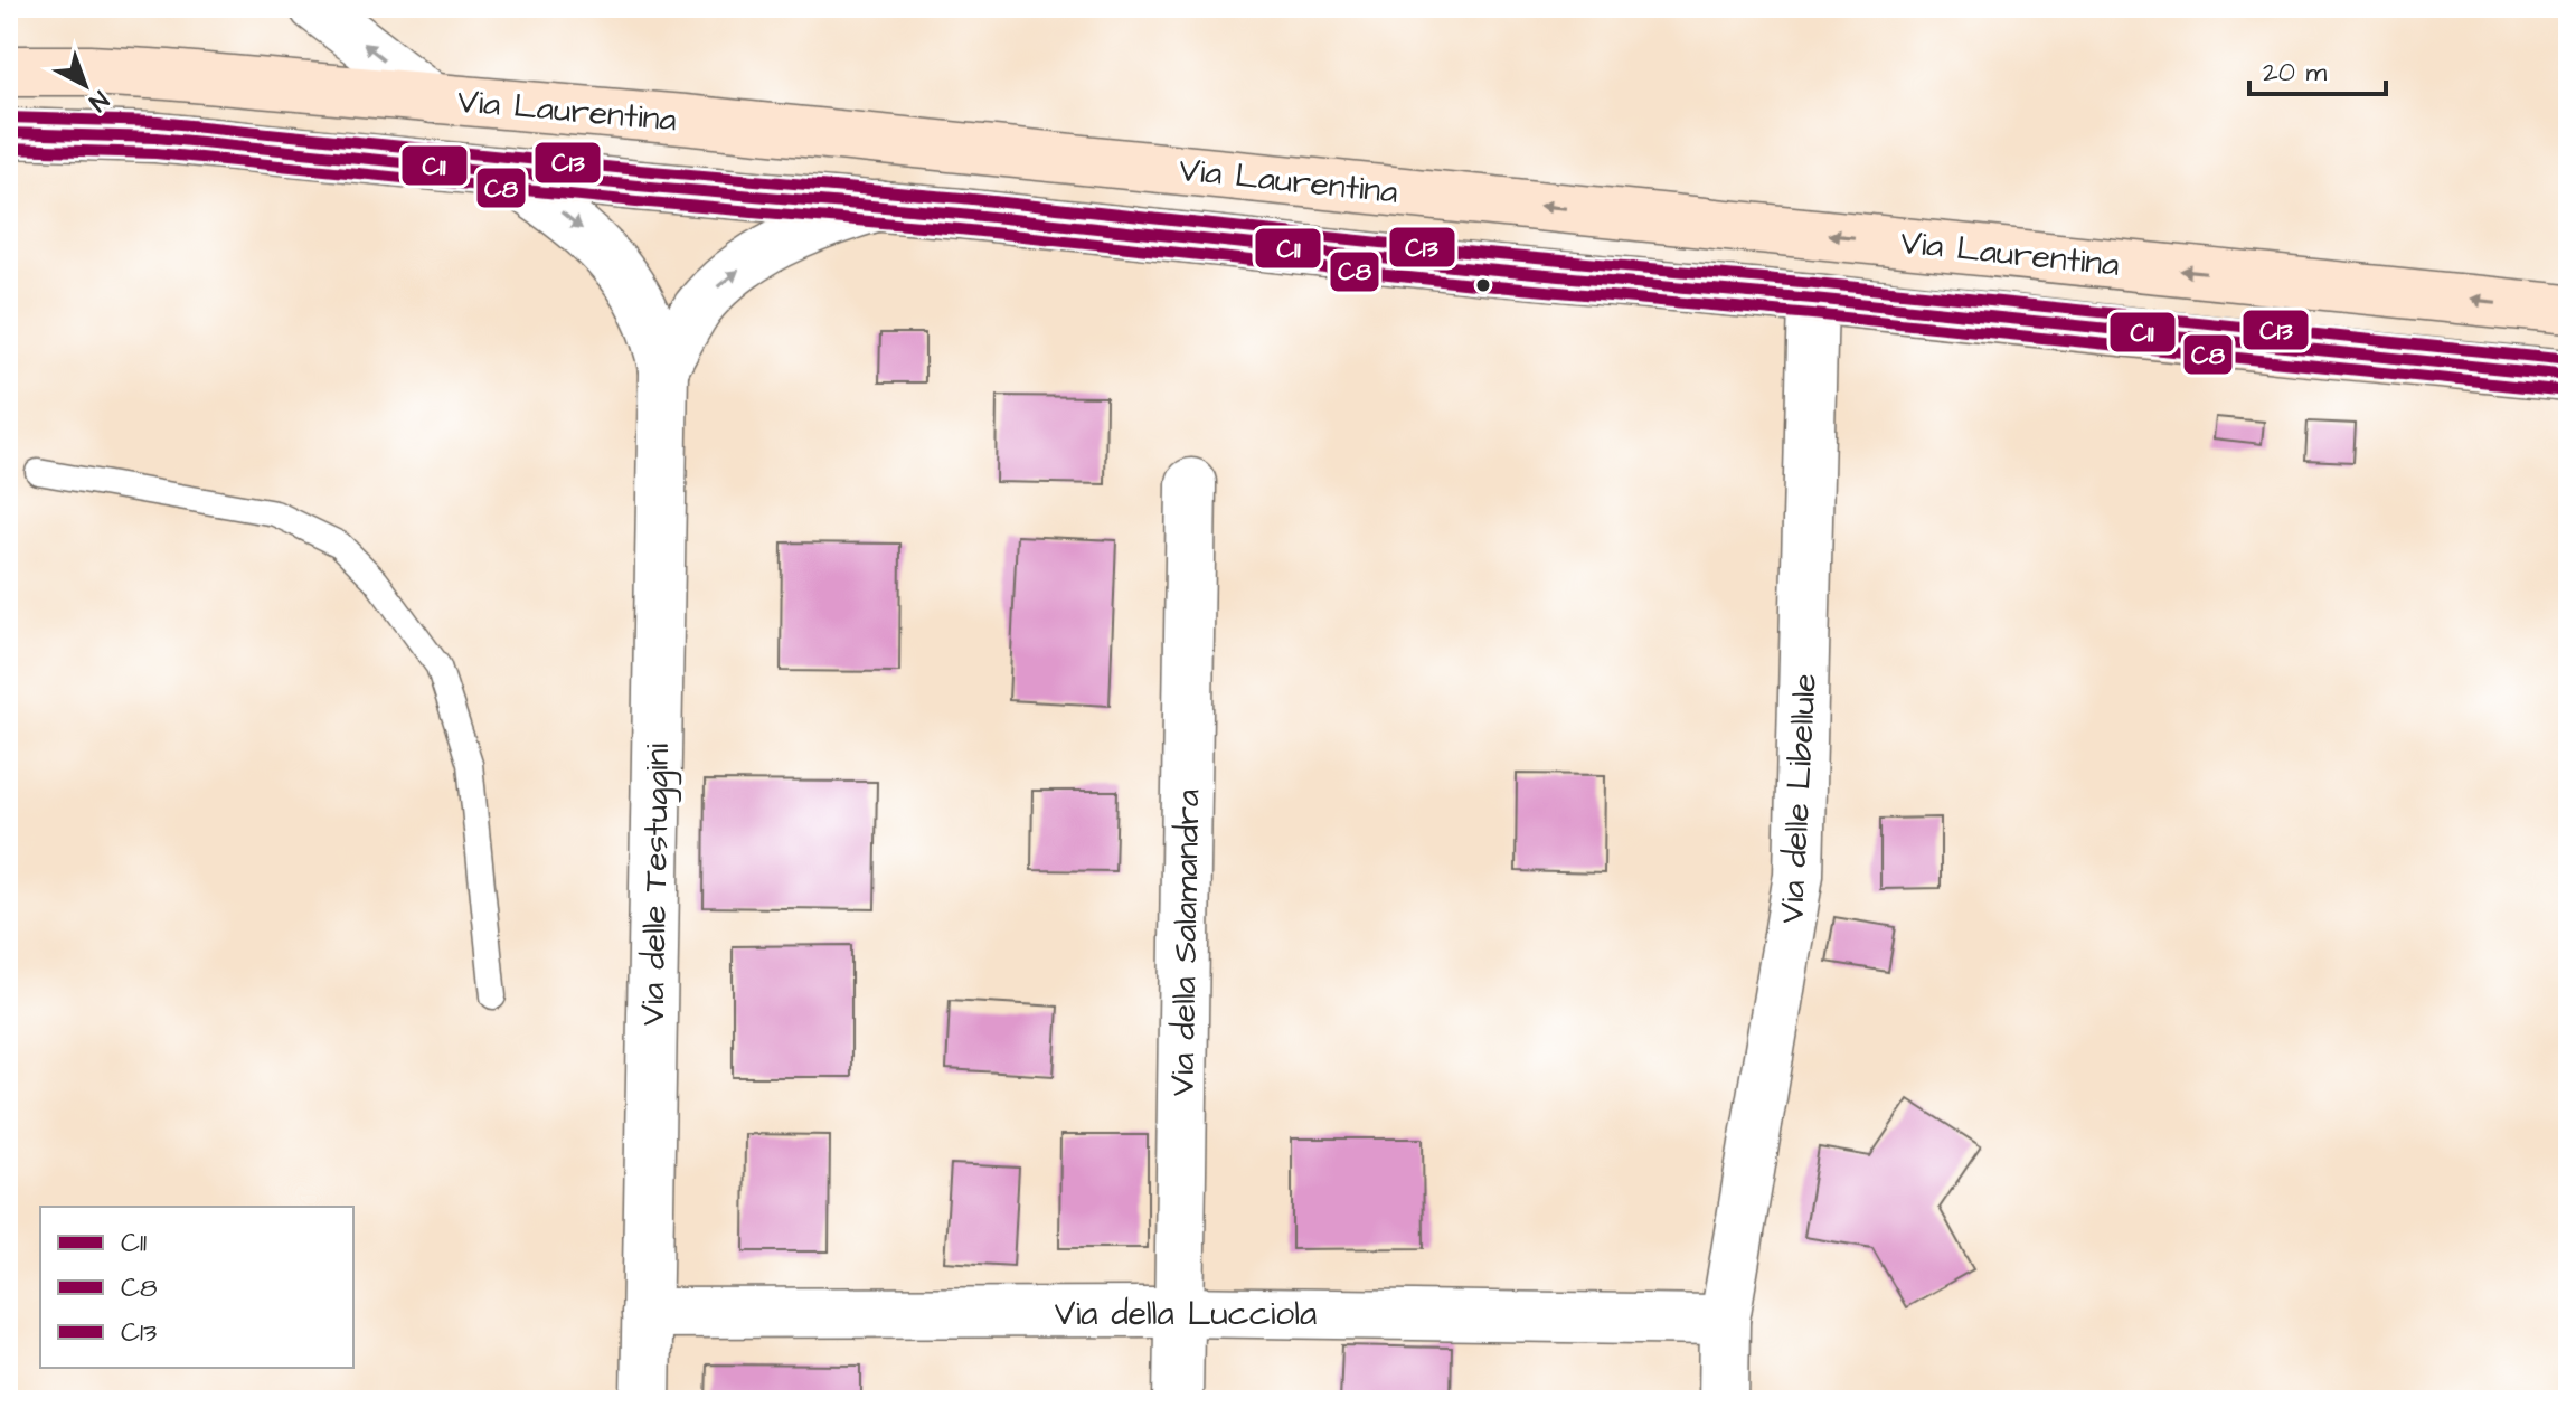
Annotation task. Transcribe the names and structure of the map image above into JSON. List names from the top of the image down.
{
  "streets": {
    "main road": ["Via Laurentina"],
    "street": [
      "Via delle Libellule",
      "Via delle Testuggini",
      "Via della Salamandra",
      "Via della Lucciola"
    ]
  },
  "crossings": [
    ["Via Laurentina", "Via delle Libellule"],
    ["Via delle Libellule", "Via della Lucciola"],
    ["Via delle Testuggini", "Via della Lucciola"],
    ["Via della Salamandra", "Via della Lucciola"]
  ],
  "lines": ["transit line C13", "transit line C11", "transit line C8"],
  "legend": ["C11", "C8", "C13"],
  "scale_bar": "20 m",
  "north": "bottom right"
}
